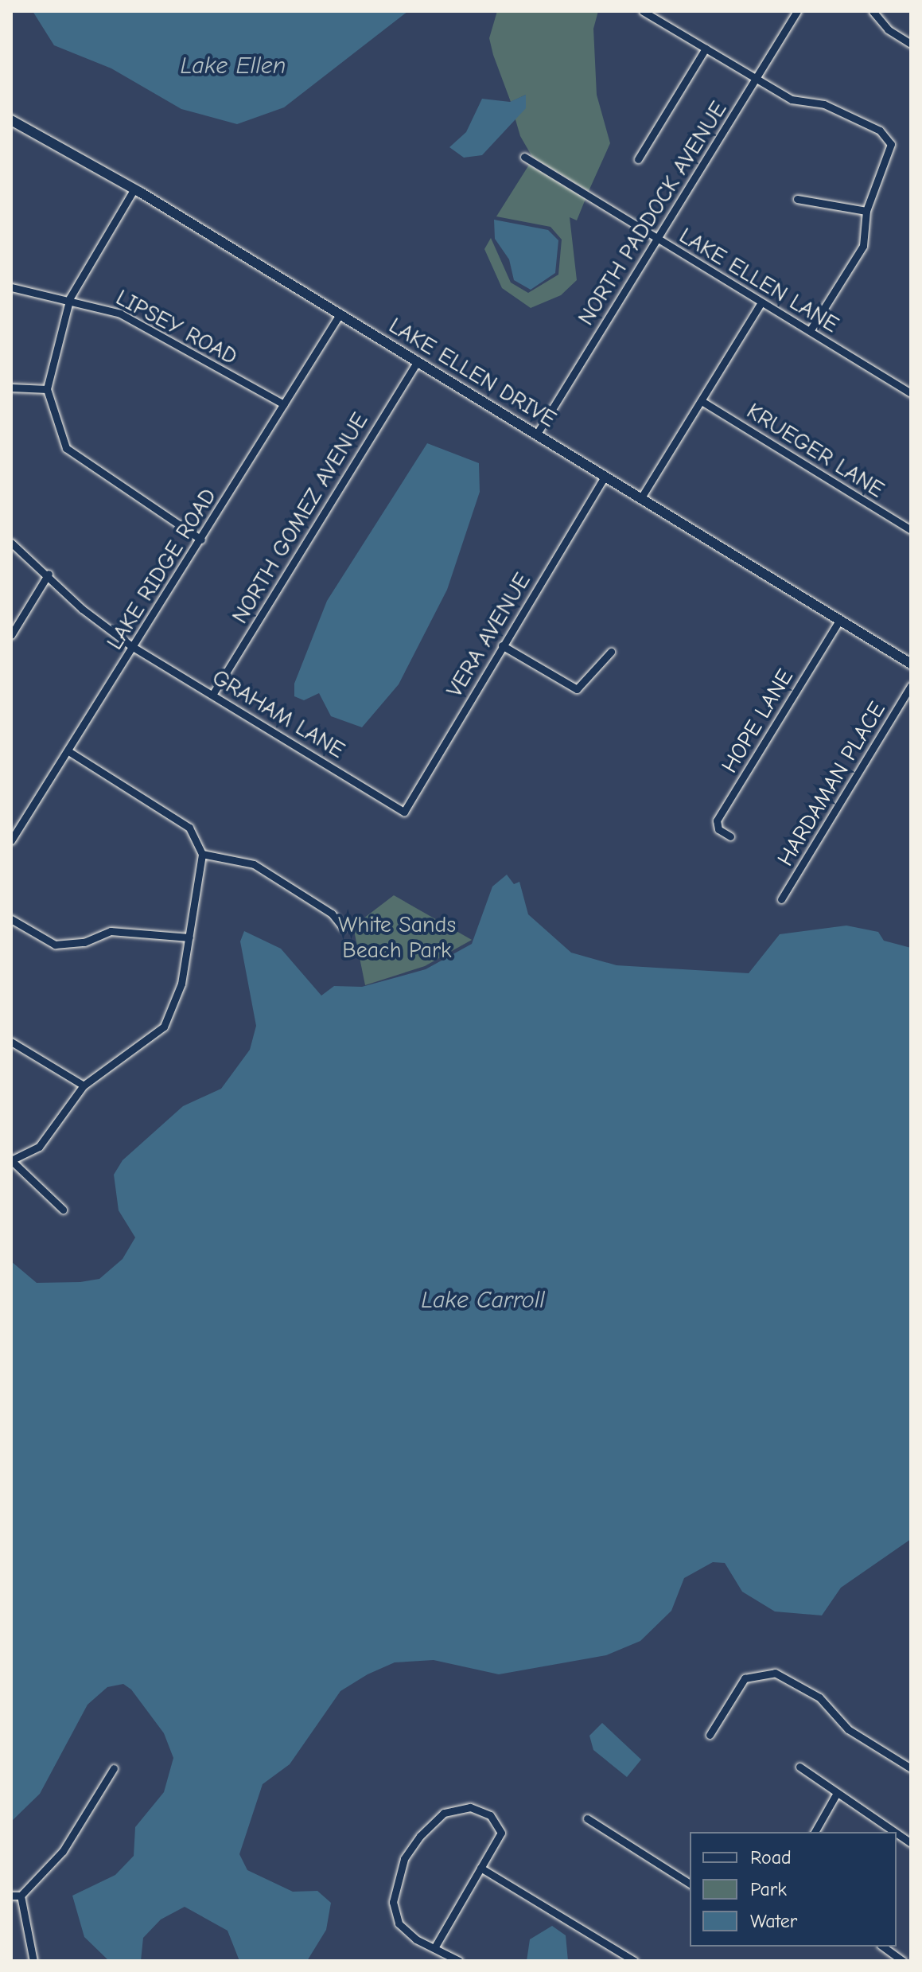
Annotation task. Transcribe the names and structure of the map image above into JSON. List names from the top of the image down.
{
  "streets": {
    "street": [
      "NORTH PADDOCK AVENUE",
      "LAKE ELLEN LANE",
      "LIPSEY ROAD",
      "LAKE ELLEN DRIVE",
      "KRUEGER LANE",
      "NORTH GOMEZ AVENUE",
      "LAKE RIDGE ROAD",
      "VERA AVENUE",
      "GRAHAM LANE",
      "HOPE LANE",
      "HARDAMAN PLACE"
    ]
  },
  "crossings": [
    ["NORTH PADDOCK AVENUE", "LAKE ELLEN LANE"],
    ["NORTH PADDOCK AVENUE", "LAKE ELLEN DRIVE"],
    ["LIPSEY ROAD", "LAKE RIDGE ROAD"],
    ["LAKE ELLEN DRIVE", "NORTH GOMEZ AVENUE"],
    ["LAKE ELLEN DRIVE", "LAKE RIDGE ROAD"],
    ["LAKE ELLEN DRIVE", "VERA AVENUE"],
    ["LAKE ELLEN DRIVE", "HOPE LANE"],
    ["NORTH GOMEZ AVENUE", "GRAHAM LANE"],
    ["LAKE RIDGE ROAD", "GRAHAM LANE"],
    ["VERA AVENUE", "GRAHAM LANE"]
  ],
  "water": ["Lake Ellen", "Lake Carroll"],
  "parks": ["White Sands Beach Park"],
  "legend": ["Road", "Park", "Water"]
}
